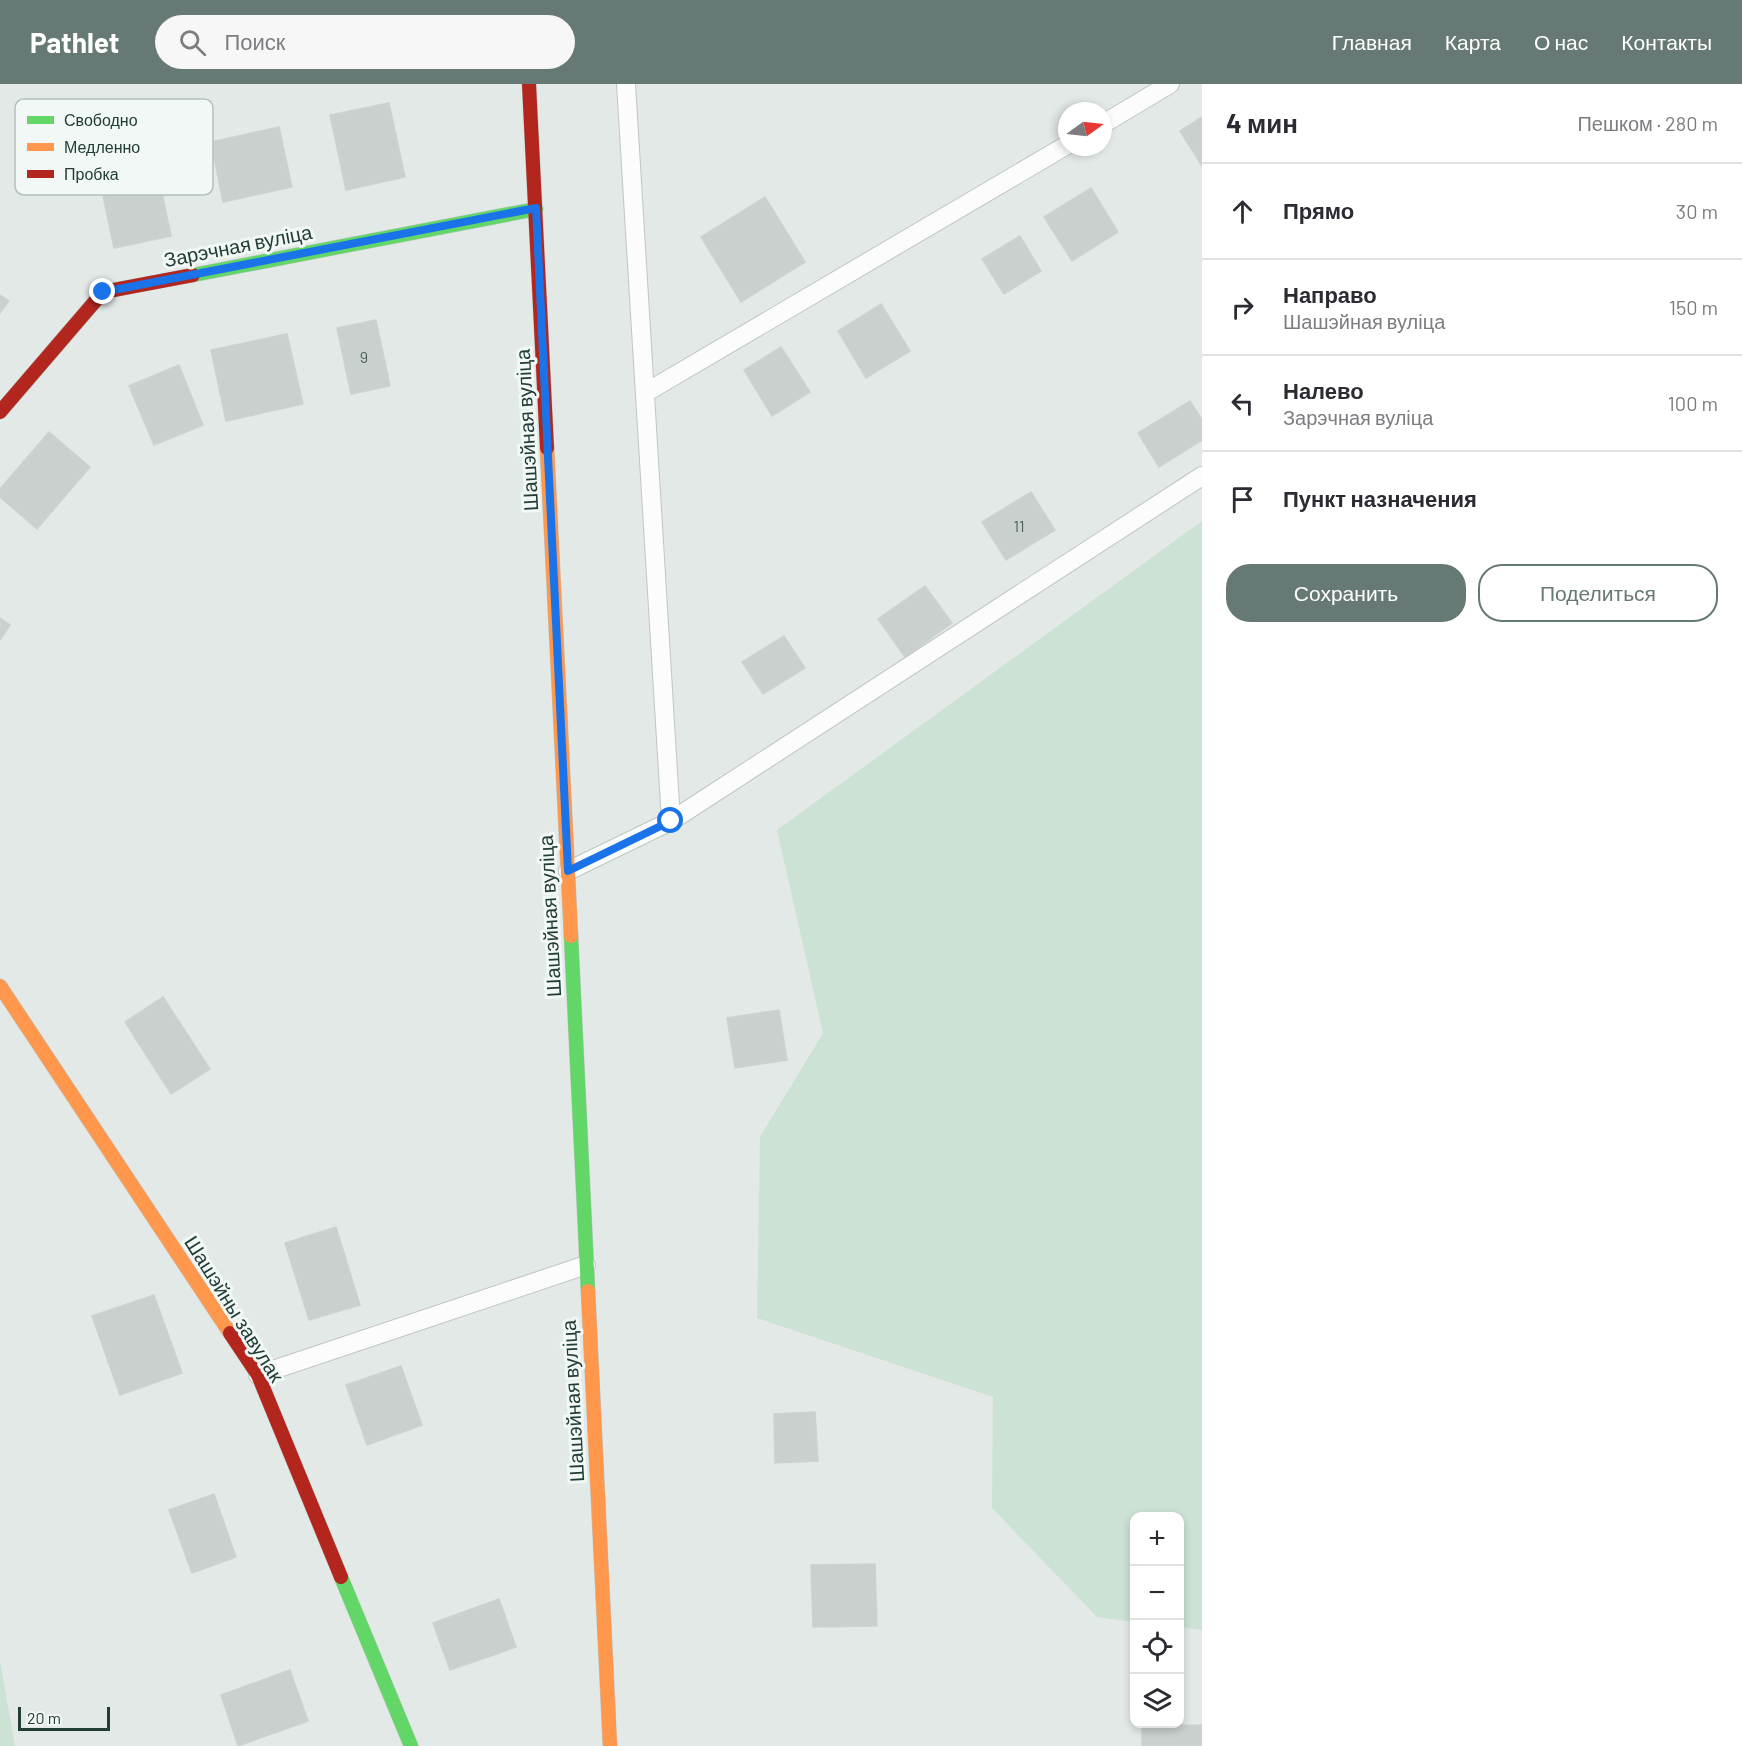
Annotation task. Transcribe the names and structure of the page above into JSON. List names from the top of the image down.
{
  "streets": {
    "main road": ["Зарэчная вуліца", "Шашэйная вуліца", "Шашэйны завулак"]
  },
  "crossings": [
    ["Зарэчная вуліца", "Шашэйная вуліца"]
  ],
  "house_numbers": ["9", "11"],
  "legend": ["Свободно", "Медленно", "Пробка"],
  "scale_bar": "20 m",
  "north": "right",
  "page": {
    "header": "Pathlet",
    "search": "Поиск",
    "nav": [
      "Главная",
      "Карта",
      "О нас",
      "Контакты"
    ],
    "heading": ["4 мин", "Пешком · 280 m"],
    "list": [
      ["Прямо", "30 m"],
      ["Направо", "Шашэйная вуліца", "150 m"],
      ["Налево", "Зарэчная вуліца", "100 m"],
      "Пункт назначения"
    ],
    "buttons": ["Сохранить", "Поделиться"],
    "map_buttons": ["+", "−"],
    "scale": "20 m"
  }
}
